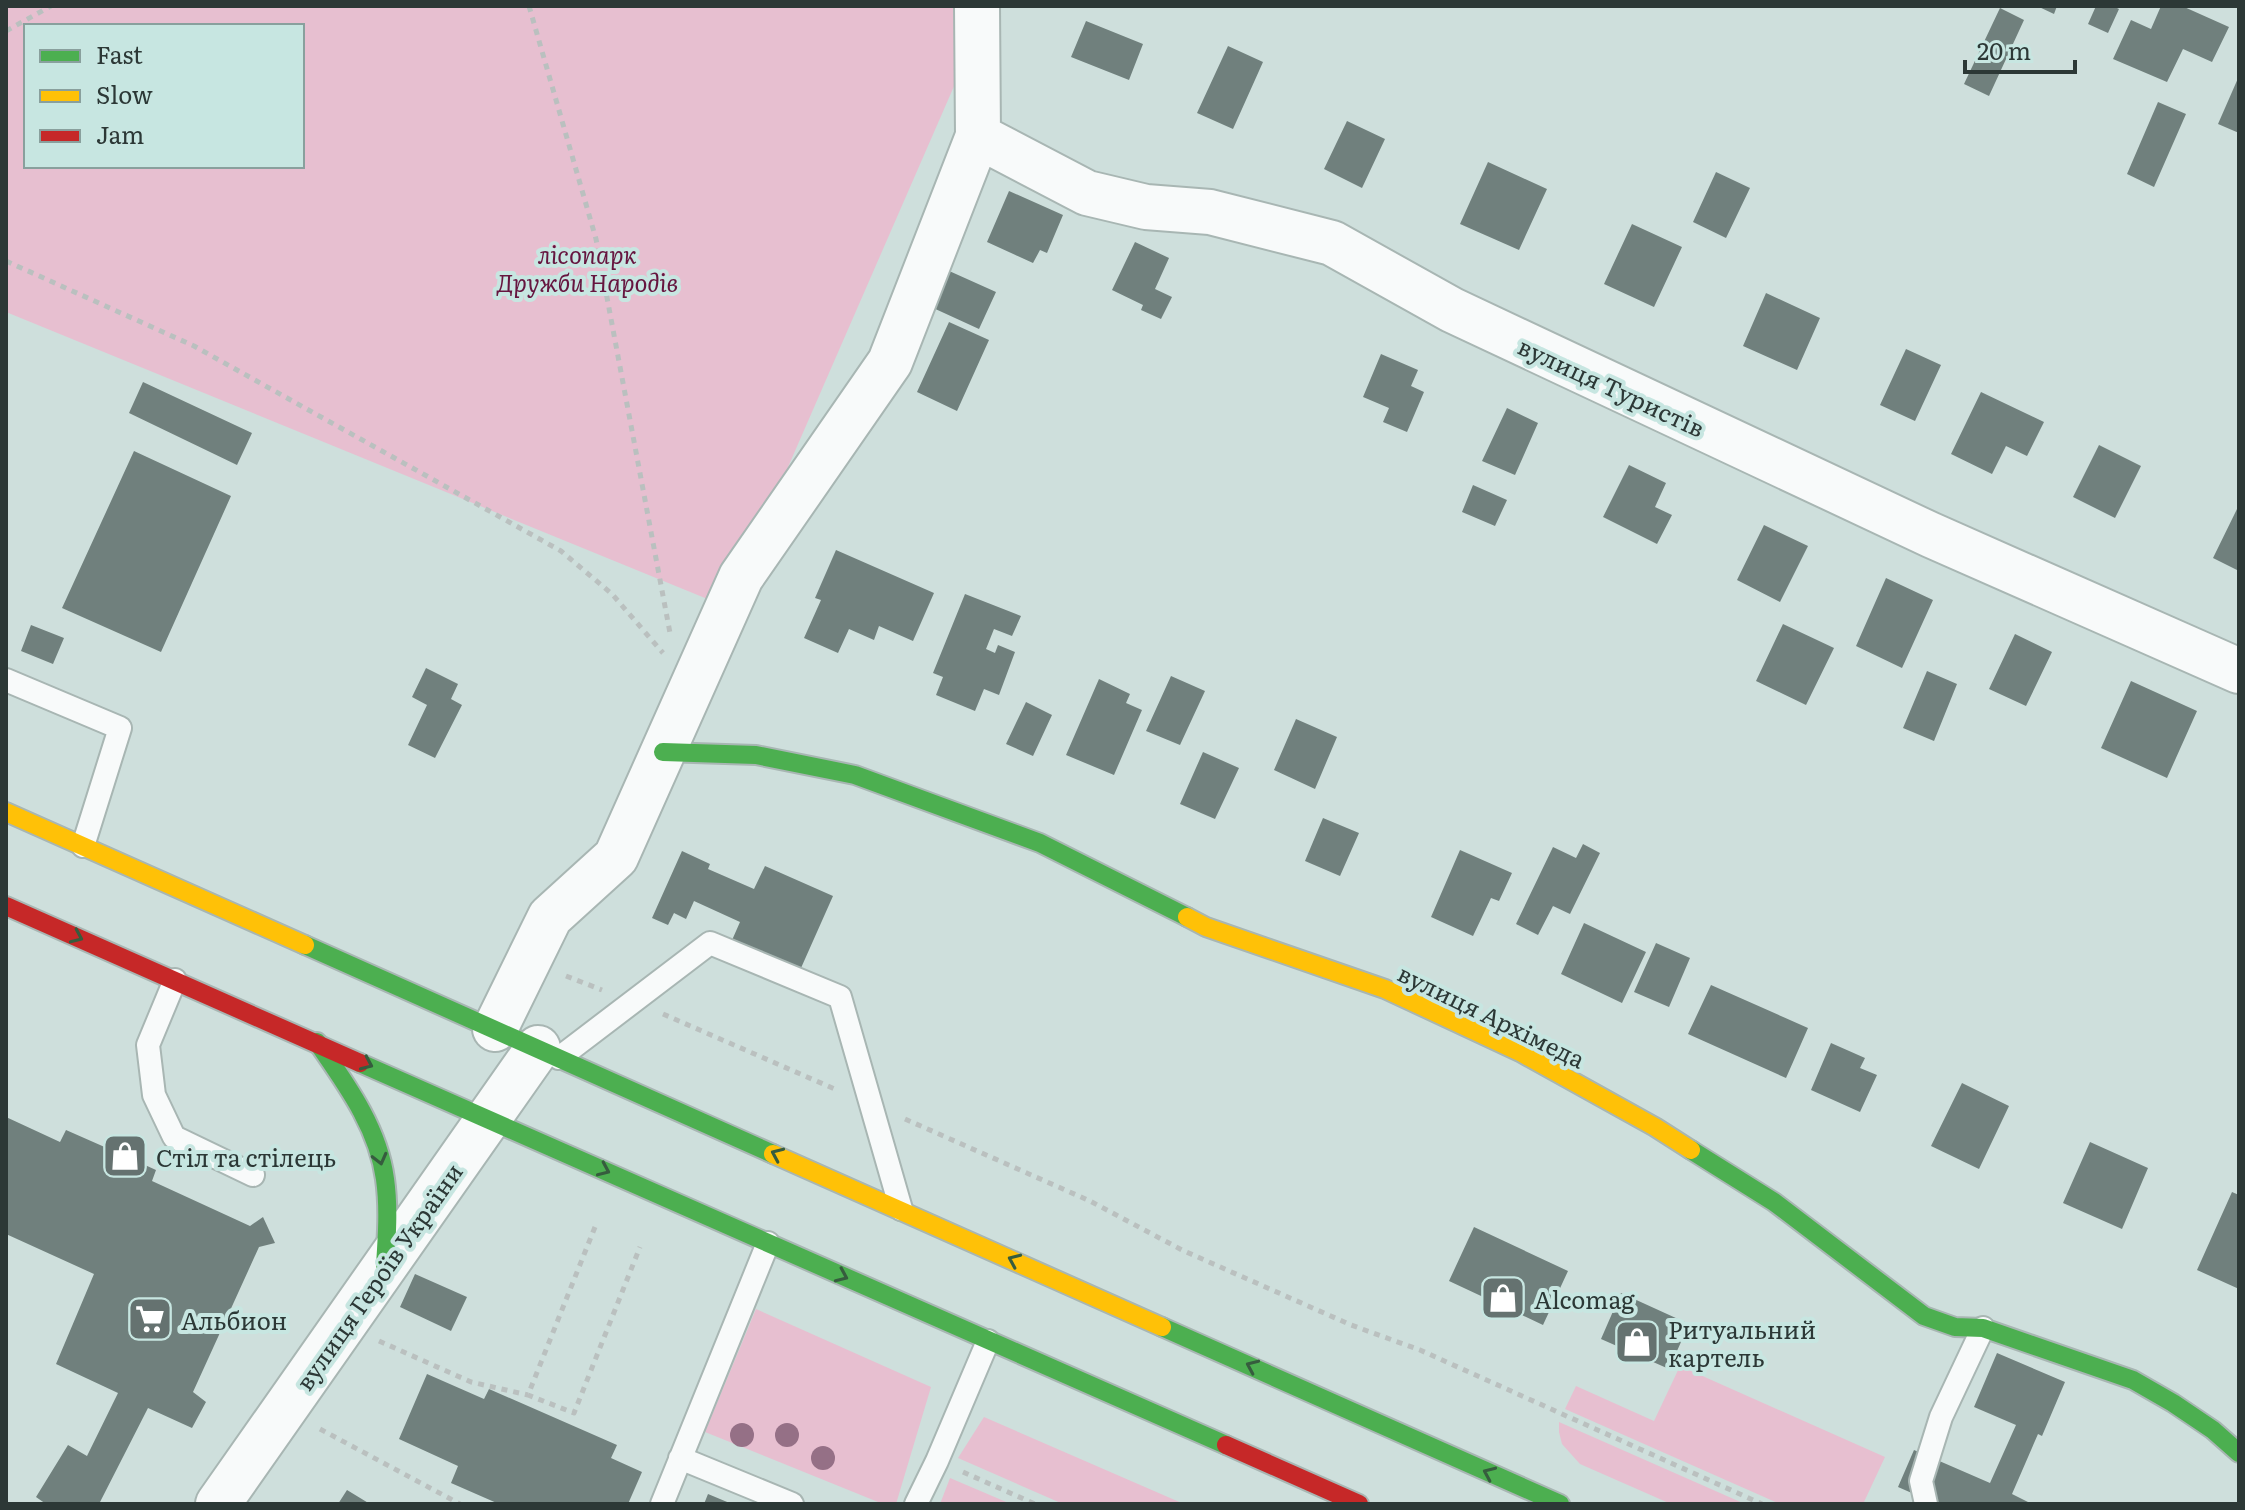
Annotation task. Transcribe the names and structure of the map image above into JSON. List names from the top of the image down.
{
  "streets": {
    "main road": ["вулиця Архімеда"],
    "street": ["вулиця Туристів", "вулиця Героїв України"]
  },
  "parks": ["лісопарк Дружби Народів"],
  "places": {
    "shop": ["Стіл та стілець", "Alcomag", "Ритуальний картель"],
    "supermarket": ["Альбион"]
  },
  "legend": ["Fast", "Slow", "Jam"],
  "scale_bar": "20 m"
}
